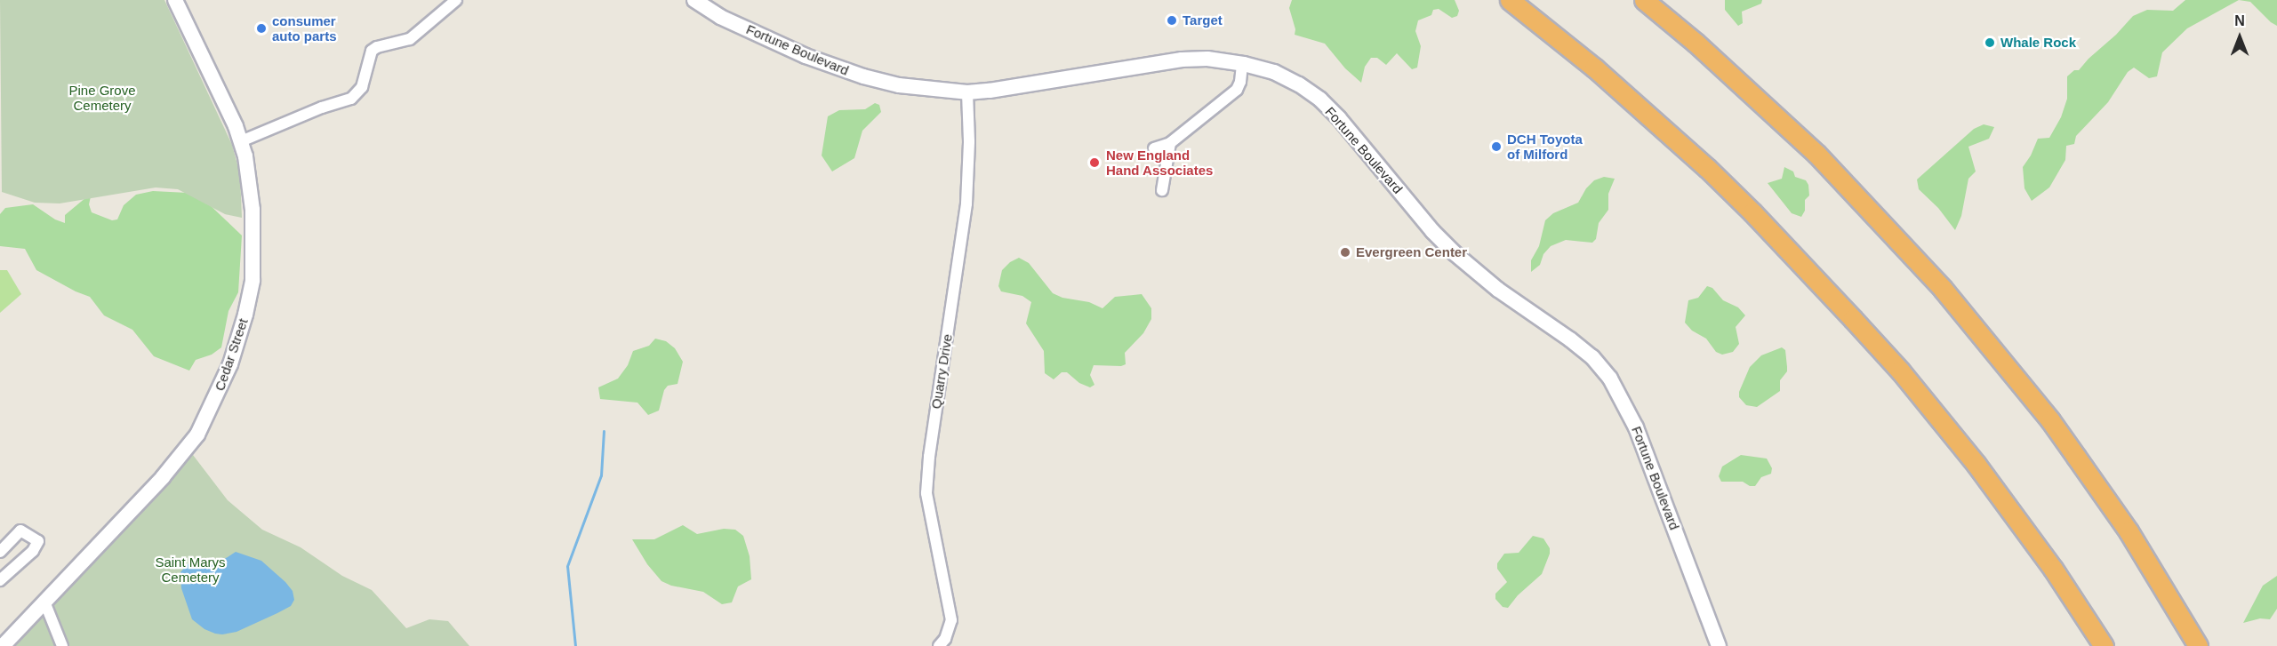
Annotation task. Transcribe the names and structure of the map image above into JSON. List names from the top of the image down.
{
  "streets": {
    "main road": ["Fortune Boulevard", "Cedar Street"],
    "street": ["Quarry Drive"]
  },
  "crossings": [
    ["Fortune Boulevard", "Quarry Drive"]
  ],
  "parks": ["Pine Grove Cemetery", "Saint Marys Cemetery"],
  "places": [
    "Target",
    "consumer auto parts",
    "Whale Rock",
    "DCH Toyota of Milford",
    "New England Hand Associates",
    "Evergreen Center"
  ],
  "north": "top"
}
